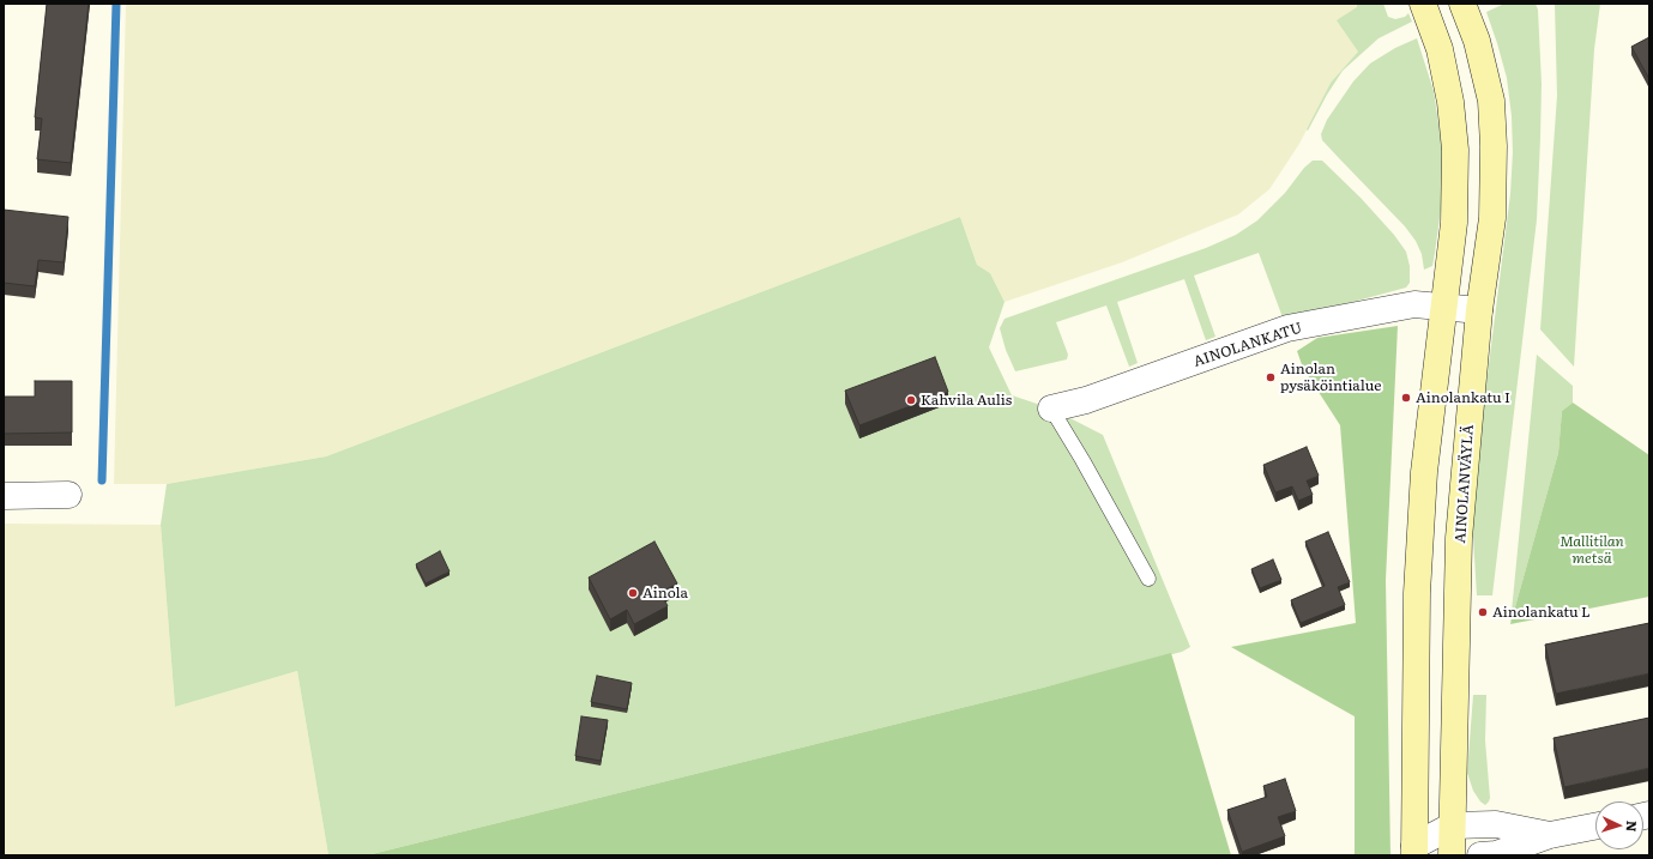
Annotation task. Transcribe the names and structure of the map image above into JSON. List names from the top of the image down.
{
  "streets": {
    "main road": ["AINOLANVÄYLÄ"],
    "street": ["AINOLANKATU"]
  },
  "crossings": [
    ["AINOLANKATU", "AINOLANVÄYLÄ"]
  ],
  "parks": ["Mallitilan metsä"],
  "places": [
    "Ainolan pysäköintialue",
    "Ainolankatu I",
    "Kahvila Aulis",
    "Ainola",
    "Ainolankatu L"
  ],
  "north": "right"
}
